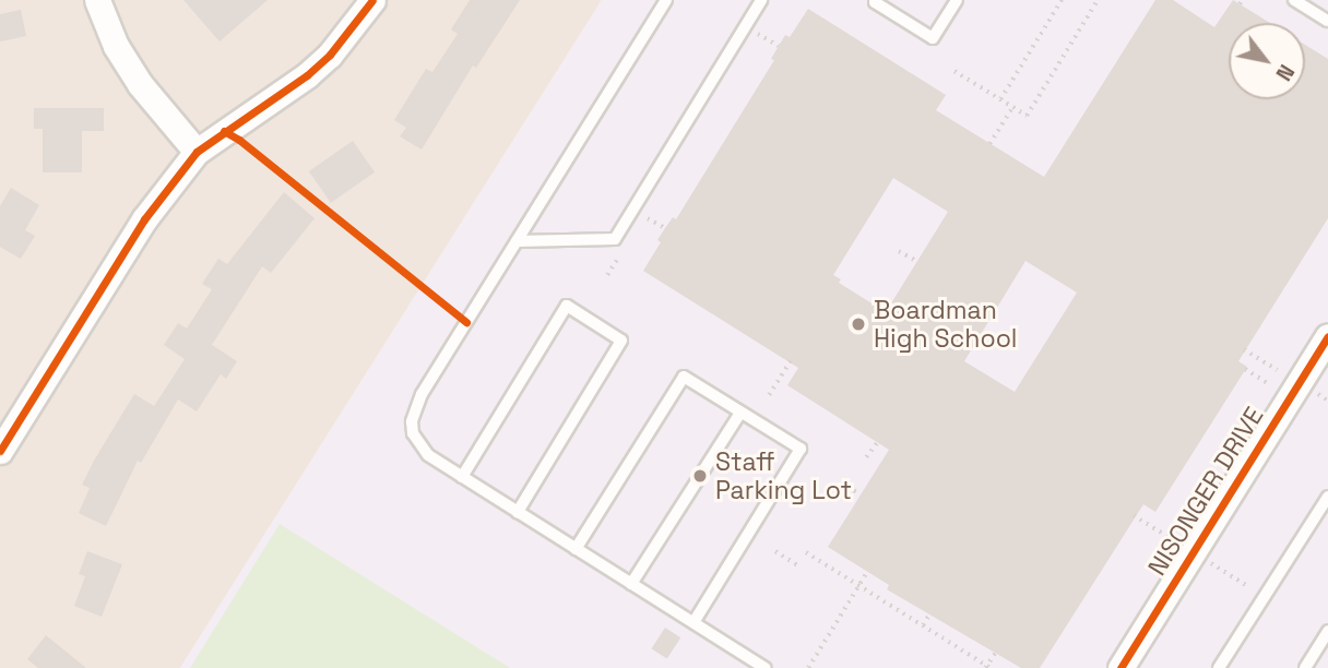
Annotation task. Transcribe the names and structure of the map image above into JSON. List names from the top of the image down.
{
  "streets": {
    "street": ["NISONGER DRIVE"]
  },
  "places": ["Boardman High School", "Staff Parking Lot"],
  "north": "bottom right"
}
